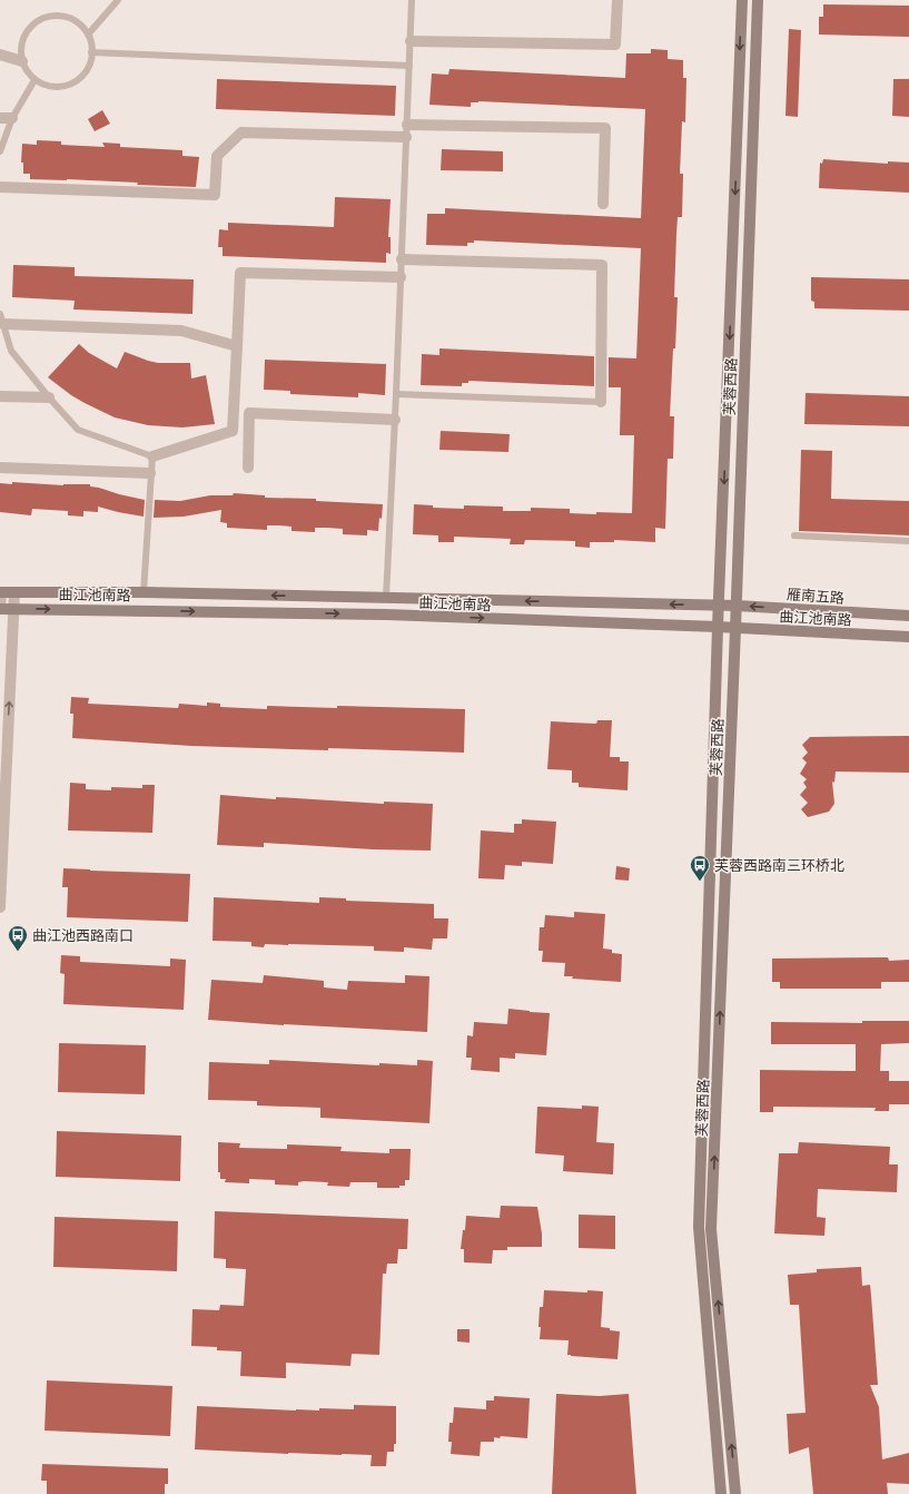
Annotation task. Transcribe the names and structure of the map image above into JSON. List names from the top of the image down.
{
  "streets": {
    "main road": ["芙蓉西路", "曲江池南路", "雁南五路"]
  },
  "crossings": [
    ["芙蓉西路", "曲江池南路"],
    ["芙蓉西路", "雁南五路"],
    ["曲江池南路", "雁南五路"]
  ],
  "one_way": ["雁南五路"],
  "places": {
    "bus stop": ["芙蓉西路南三环桥北", "曲江池西路南口"]
  }
}
